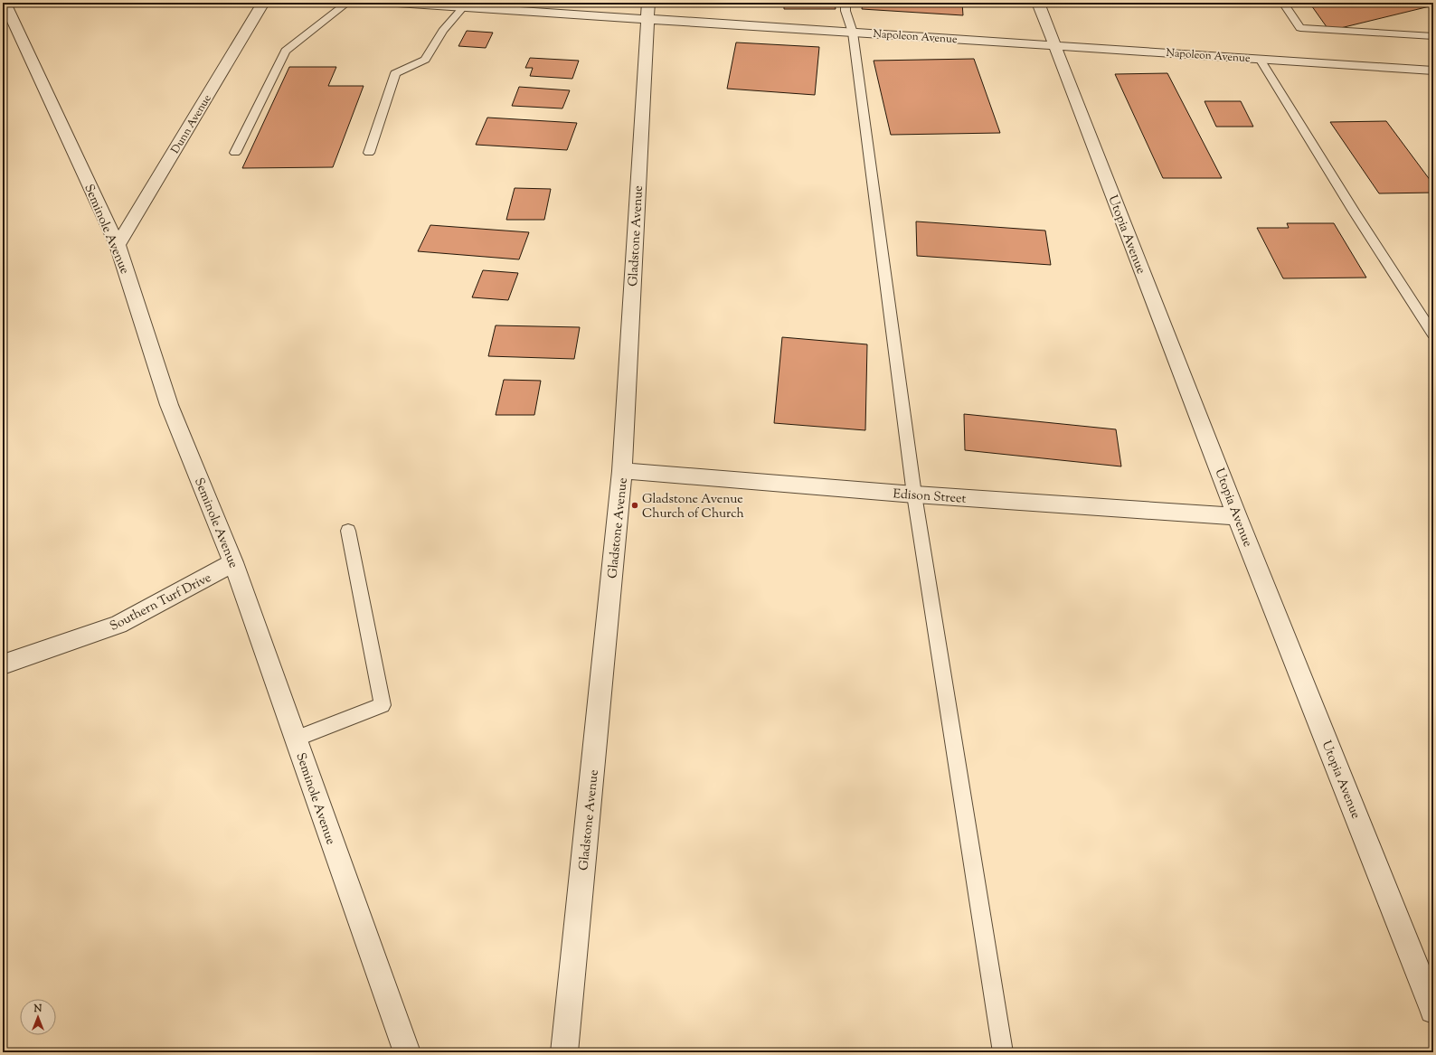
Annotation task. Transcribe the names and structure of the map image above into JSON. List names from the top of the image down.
{
  "streets": {
    "street": [
      "Napoleon Avenue",
      "Dunn Avenue",
      "Seminole Avenue",
      "Utopia Avenue",
      "Gladstone Avenue",
      "Edison Street",
      "Southern Turf Drive"
    ]
  },
  "crossings": [
    ["Napoleon Avenue", "Utopia Avenue"],
    ["Napoleon Avenue", "Gladstone Avenue"],
    ["Dunn Avenue", "Seminole Avenue"],
    ["Seminole Avenue", "Southern Turf Drive"],
    ["Utopia Avenue", "Edison Street"],
    ["Gladstone Avenue", "Edison Street"]
  ],
  "places": ["Gladstone Avenue Church of Church"],
  "north": "top"
}
